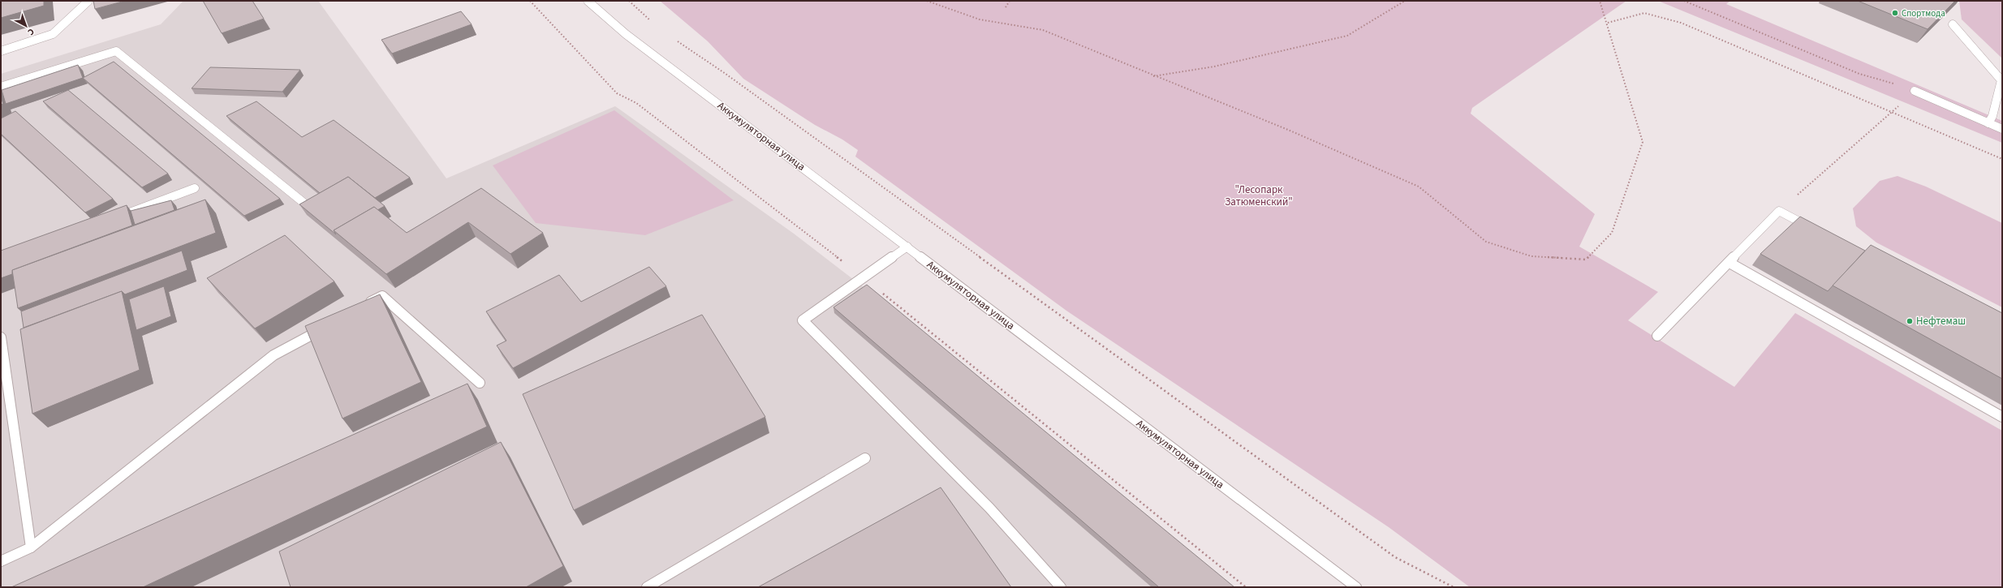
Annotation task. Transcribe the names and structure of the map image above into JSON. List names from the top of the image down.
{
  "streets": {
    "street": ["Аккумуляторная улица"]
  },
  "parks": ["\"Лесопарк Затюменский\""],
  "places": ["Спортмода", "Нефтемаш"],
  "north": "bottom right"
}
